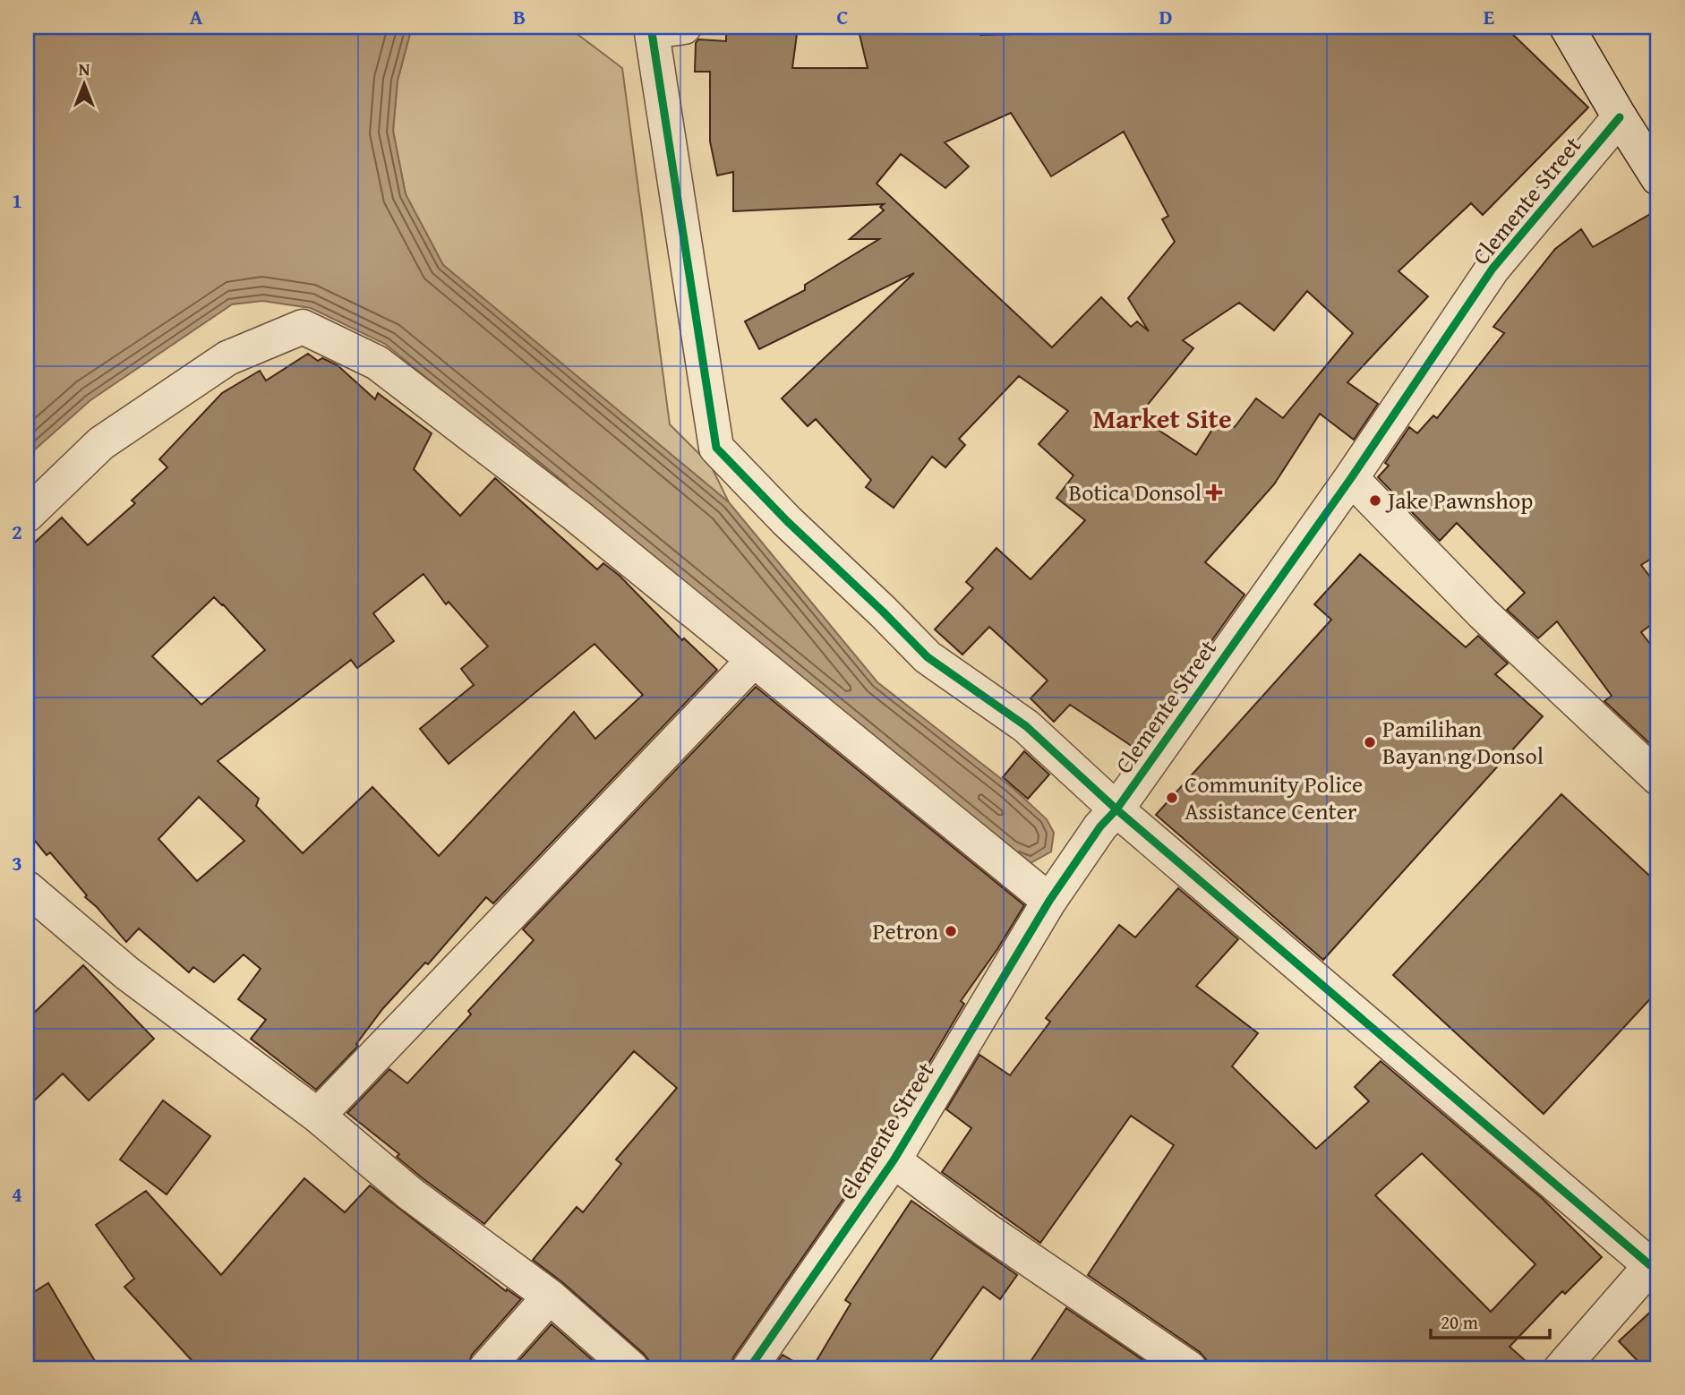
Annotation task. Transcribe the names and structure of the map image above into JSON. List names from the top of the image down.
{
  "streets": {
    "street": ["Clemente Street"]
  },
  "districts": ["Market Site"],
  "places": {
    "health": ["Botica Donsol"],
    "other": [
      "Jake Pawnshop",
      "Pamilihan Bayan ng Donsol",
      "Community Police Assistance Center",
      "Petron"
    ]
  },
  "scale_bar": "20 m",
  "north": "top",
  "grid": {
    "columns": [
      "A",
      "B",
      "C",
      "D",
      "E"
    ],
    "rows": [
      "1",
      "2",
      "3",
      "4"
    ]
  }
}
